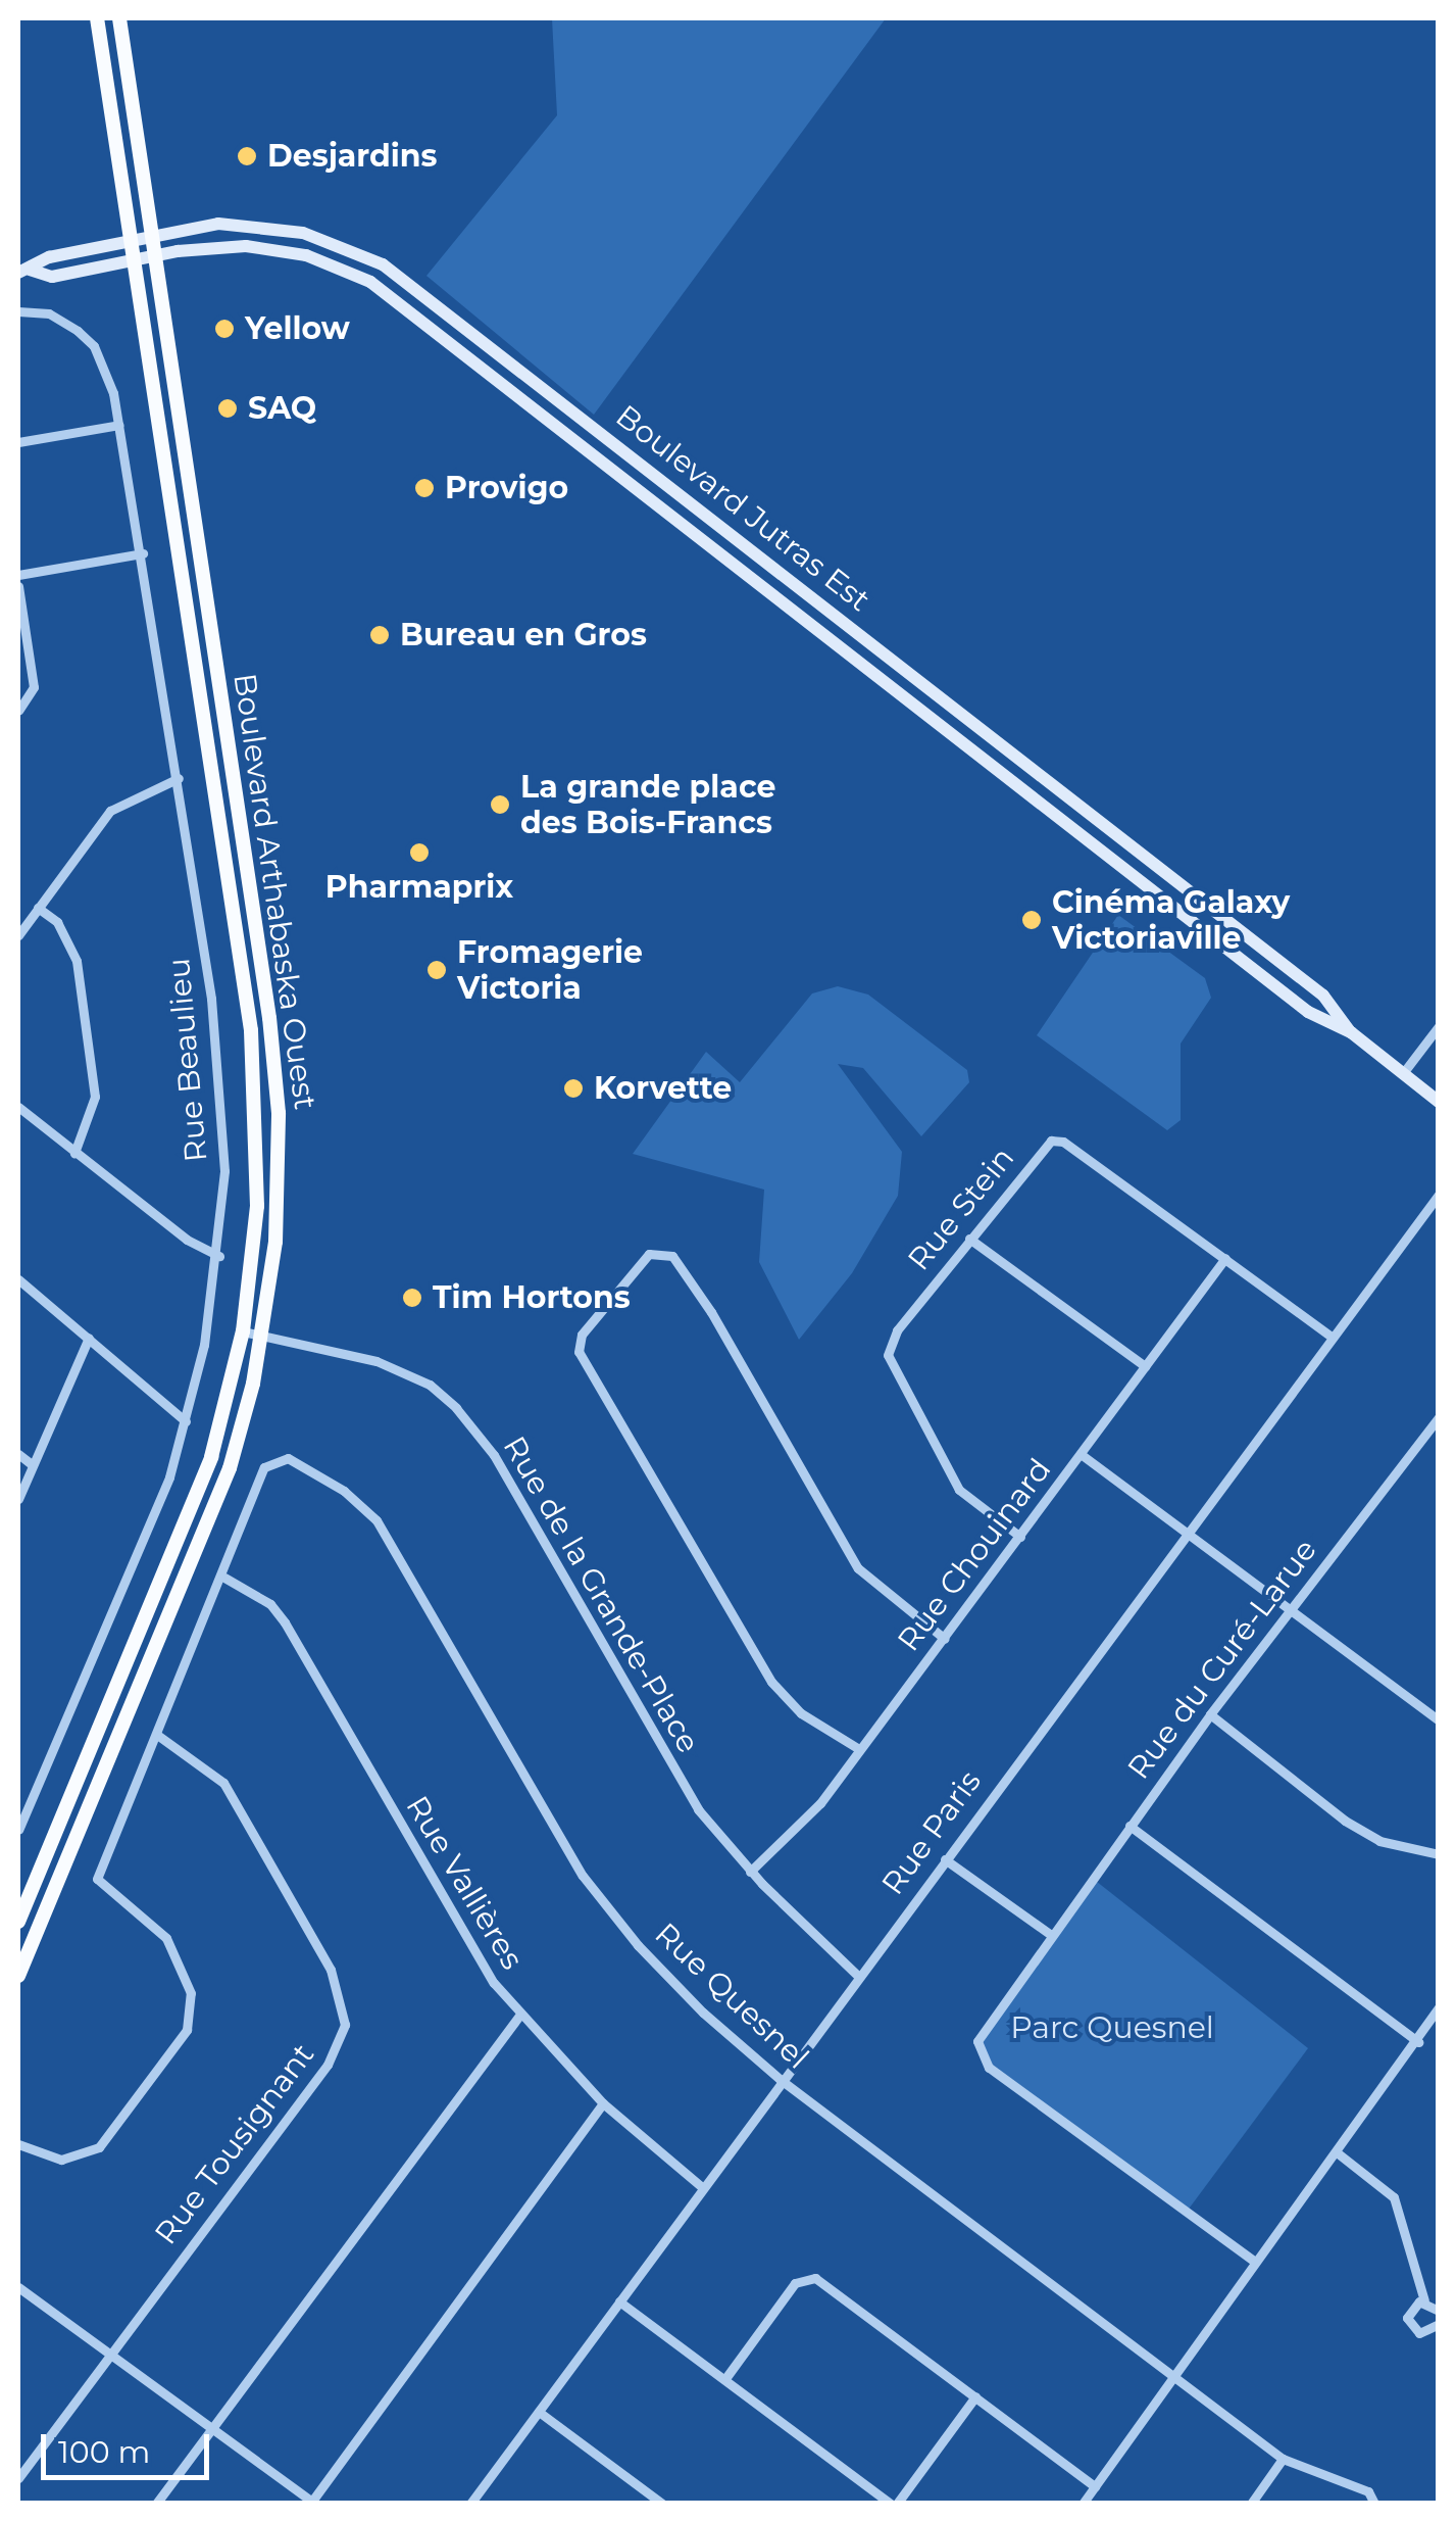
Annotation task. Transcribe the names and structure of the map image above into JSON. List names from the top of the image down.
{
  "streets": {
    "main road": ["Boulevard Jutras Est", "Boulevard Arthabaska Ouest"],
    "street": [
      "Rue Beaulieu",
      "Rue Stein",
      "Rue Chouinard",
      "Rue de la Grande-Place",
      "Rue du Curé-Larue",
      "Rue Paris",
      "Rue Vallières",
      "Rue Quesnel",
      "Rue Tousignant"
    ]
  },
  "crossings": [
    ["Boulevard Jutras Est", "Boulevard Arthabaska Ouest"],
    ["Boulevard Arthabaska Ouest", "Rue de la Grande-Place"],
    ["Rue Stein", "Rue Chouinard"],
    ["Rue Stein", "Rue Paris"],
    ["Rue Chouinard", "Rue de la Grande-Place"],
    ["Rue de la Grande-Place", "Rue Paris"],
    ["Rue Paris", "Rue Vallières"],
    ["Rue Paris", "Rue Quesnel"],
    ["Rue Vallières", "Rue Quesnel"]
  ],
  "parks": ["Parc Quesnel"],
  "places": [
    "Desjardins",
    "Yellow",
    "SAQ",
    "Provigo",
    "Bureau en Gros",
    "La grande place des Bois-Francs",
    "Pharmaprix",
    "Cinéma Galaxy Victoriaville",
    "Fromagerie Victoria",
    "Korvette",
    "Tim Hortons"
  ],
  "scale_bar": "100 m"
}
